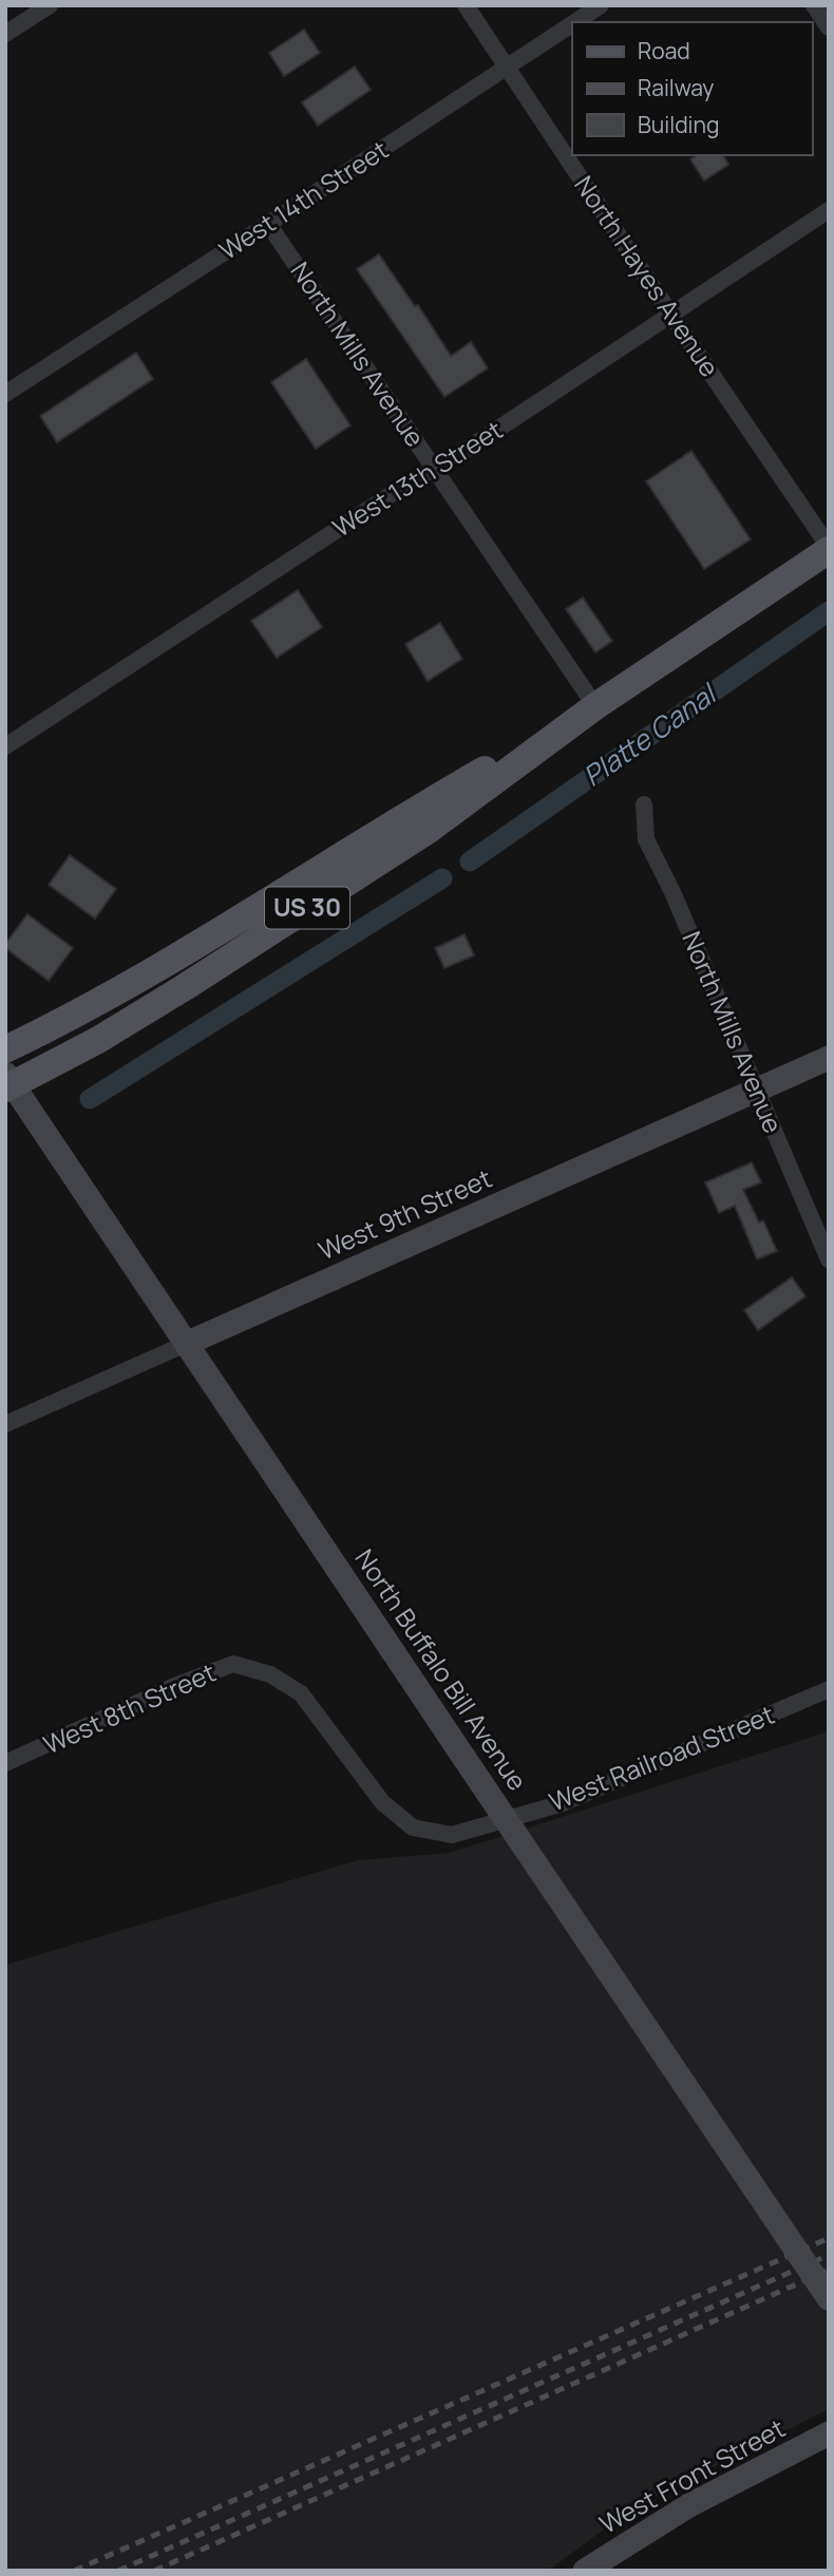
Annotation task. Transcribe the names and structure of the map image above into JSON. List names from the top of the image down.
{
  "streets": {
    "main road": [
      "US 30",
      "West 9th Street",
      "North Buffalo Bill Avenue",
      "West Front Street"
    ],
    "street": [
      "West 14th Street",
      "North Hayes Avenue",
      "North Mills Avenue",
      "West 13th Street",
      "West 8th Street",
      "West Railroad Street"
    ]
  },
  "crossings": [
    ["West 14th Street", "North Hayes Avenue"],
    ["West 14th Street", "North Mills Avenue"],
    ["North Hayes Avenue", "West 13th Street"],
    ["North Hayes Avenue", "US 30"],
    ["North Mills Avenue", "West 13th Street"],
    ["North Mills Avenue", "US 30"],
    ["North Mills Avenue", "West 9th Street"],
    ["US 30", "North Buffalo Bill Avenue"],
    ["West 9th Street", "North Buffalo Bill Avenue"],
    ["West 8th Street", "West Railroad Street"]
  ],
  "water": ["Platte Canal"],
  "legend": ["Road", "Railway", "Building"]
}
